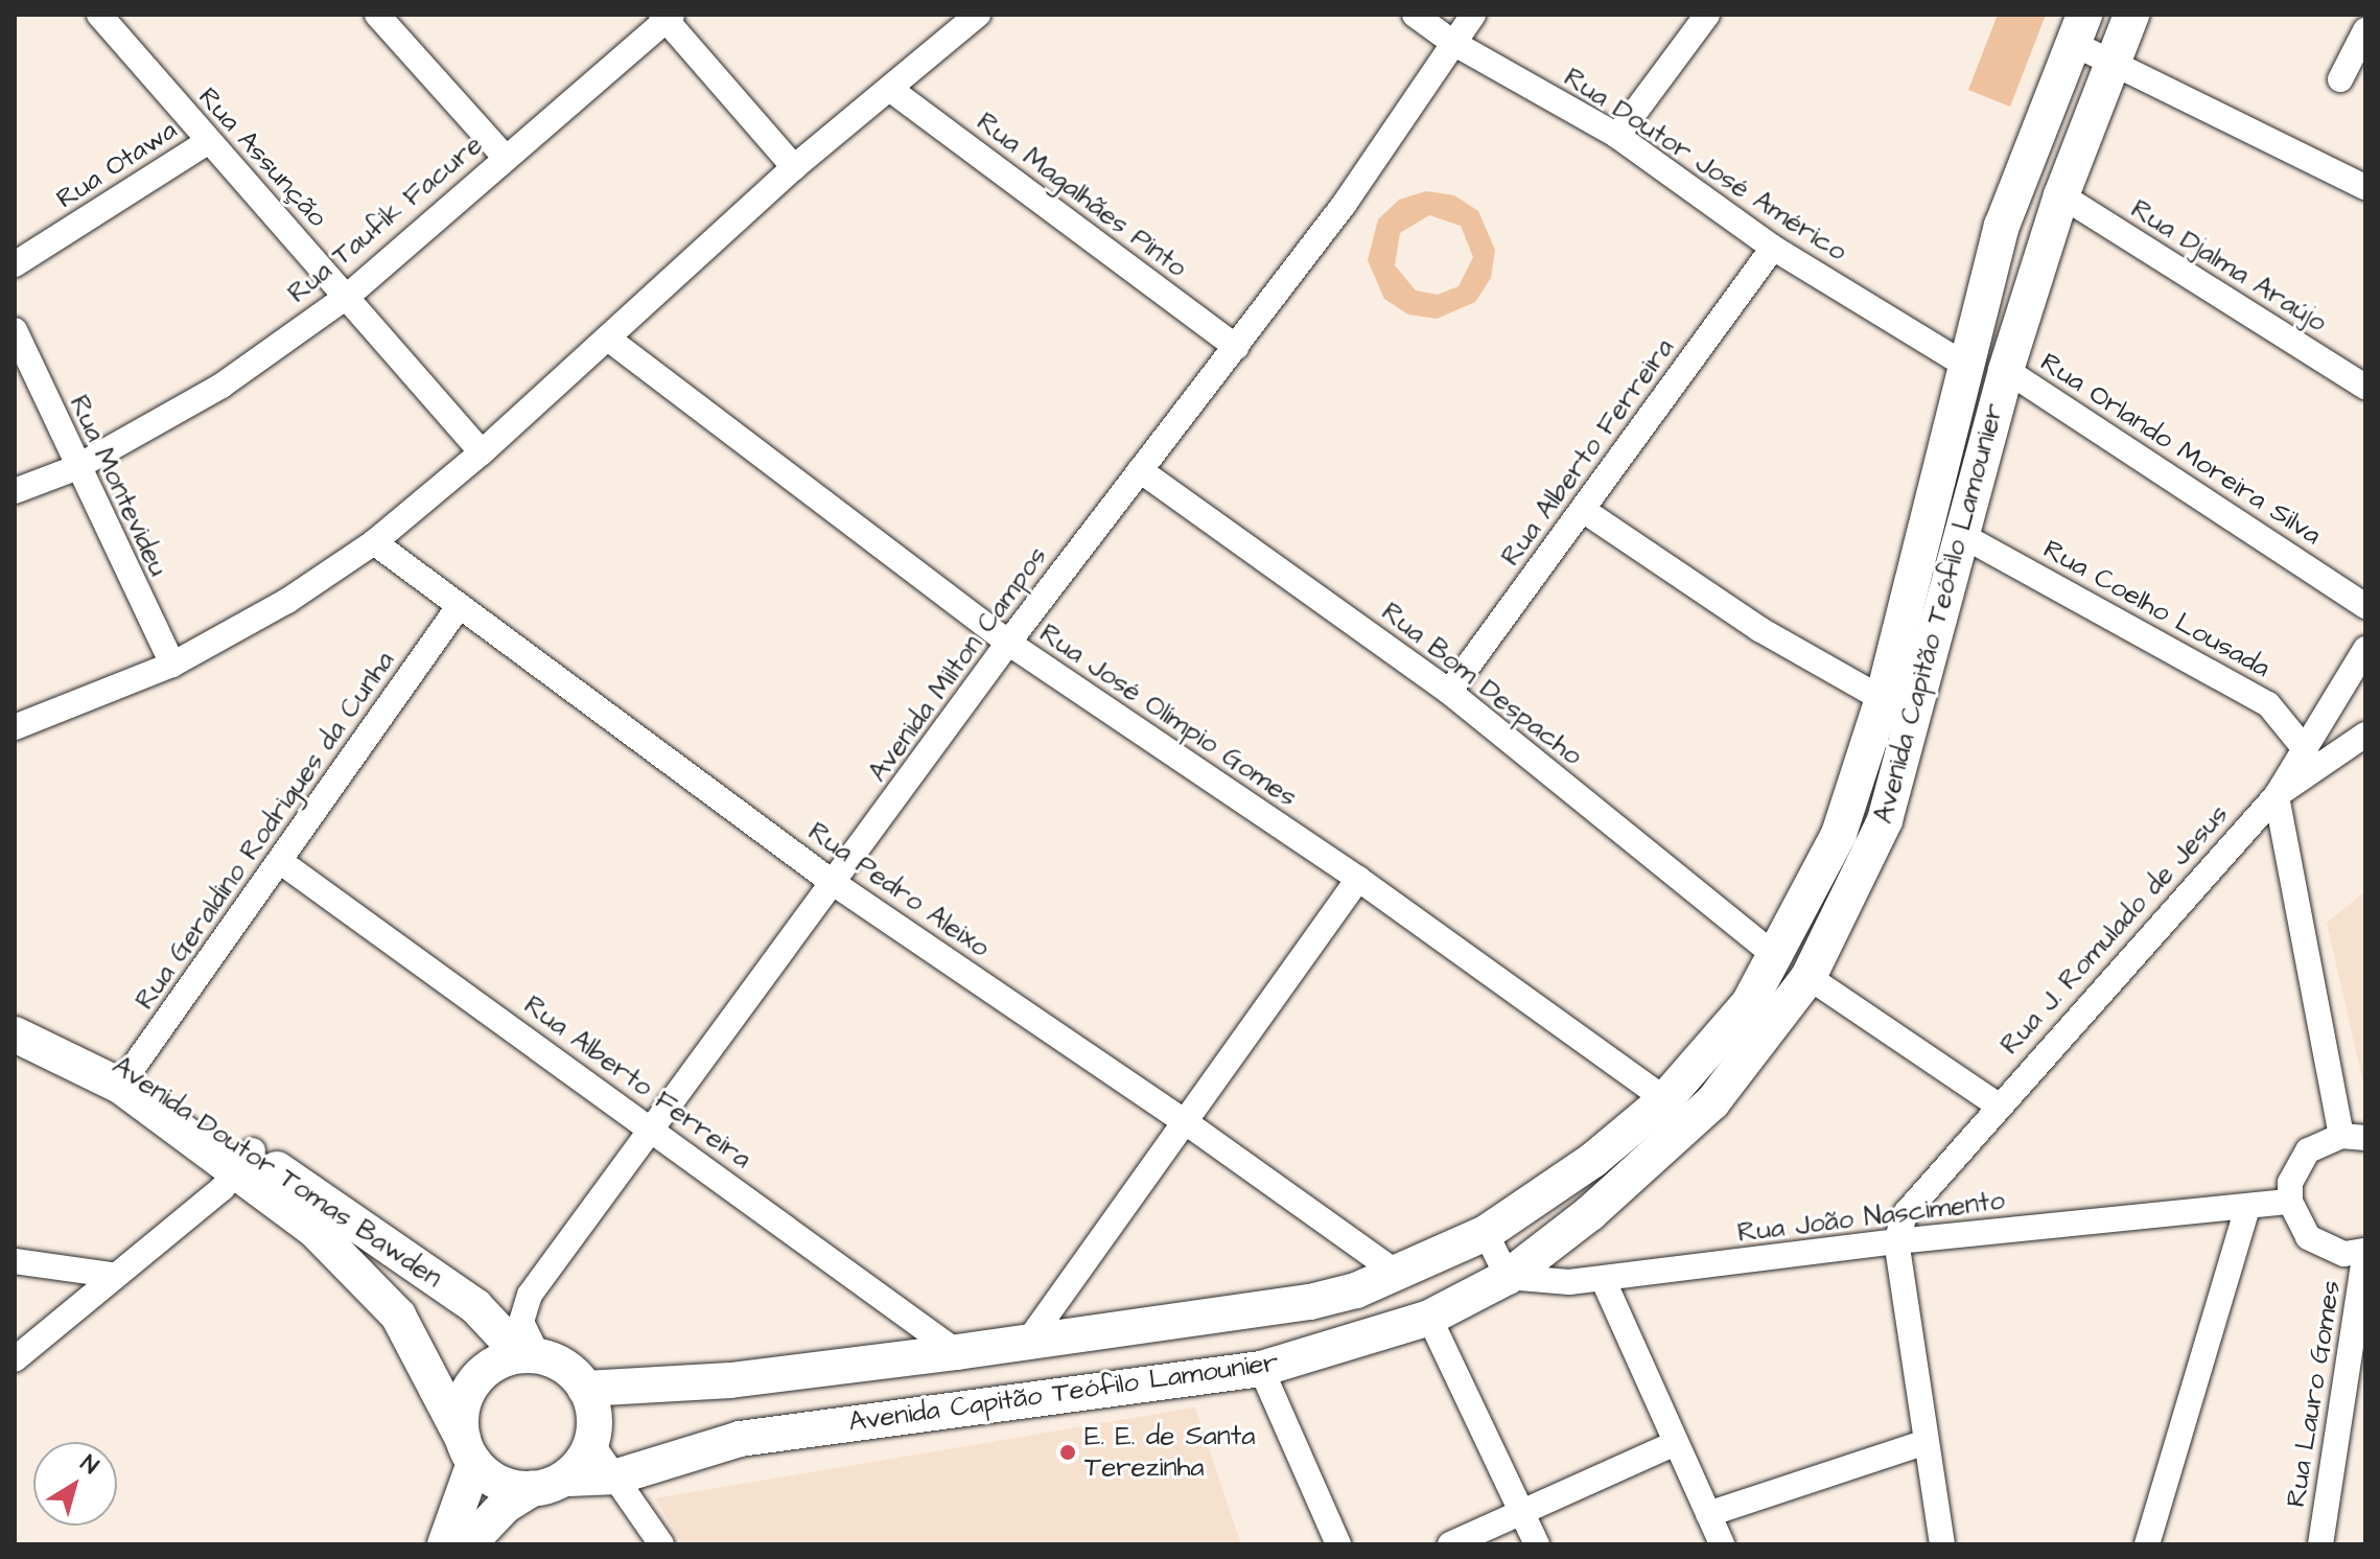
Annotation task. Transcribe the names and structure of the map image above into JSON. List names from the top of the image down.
{
  "streets": {
    "main road": ["Avenida Capitão Teófilo Lamounier", "Avenida Doutor Tomas Bawden"],
    "street": [
      "Rua Assunção",
      "Rua Otawa",
      "Rua Doutor José Américo",
      "Rua Magalhães Pinto",
      "Rua Taufik Facure",
      "Rua Djalma Araújo",
      "Rua Orlando Moreira Silva",
      "Rua Alberto Ferreira",
      "Rua Montevideu",
      "Rua Coelho Lousada",
      "Avenida Milton Campos",
      "Rua Bom Despacho",
      "Rua José Olímpio Gomes",
      "Rua Geraldino Rodrigues da Cunha",
      "Rua Pedro Aleixo",
      "Rua J. Romulado de Jesus",
      "Rua João Nascimento",
      "Rua Lauro Gomes"
    ]
  },
  "crossings": [
    ["Rua Assunção", "Rua Otawa"],
    ["Rua Assunção", "Rua Taufik Facure"],
    ["Rua Doutor José Américo", "Rua Alberto Ferreira"],
    ["Rua Doutor José Américo", "Avenida Capitão Teófilo Lamounier"],
    ["Rua Doutor José Américo", "Avenida Milton Campos"],
    ["Rua Magalhães Pinto", "Avenida Milton Campos"],
    ["Rua Taufik Facure", "Rua Montevideu"],
    ["Rua Djalma Araújo", "Avenida Capitão Teófilo Lamounier"],
    ["Rua Orlando Moreira Silva", "Avenida Capitão Teófilo Lamounier"],
    ["Rua Alberto Ferreira", "Avenida Capitão Teófilo Lamounier"],
    ["Rua Alberto Ferreira", "Avenida Milton Campos"],
    ["Rua Alberto Ferreira", "Rua Bom Despacho"],
    ["Rua Alberto Ferreira", "Rua Geraldino Rodrigues da Cunha"],
    ["Rua Coelho Lousada", "Avenida Capitão Teófilo Lamounier"],
    ["Rua Coelho Lousada", "Rua J. Romulado de Jesus"],
    ["Avenida Capitão Teófilo Lamounier", "Avenida Milton Campos"],
    ["Avenida Capitão Teófilo Lamounier", "Rua Bom Despacho"],
    ["Avenida Capitão Teófilo Lamounier", "Rua José Olímpio Gomes"],
    ["Avenida Capitão Teófilo Lamounier", "Rua Pedro Aleixo"],
    ["Avenida Capitão Teófilo Lamounier", "Avenida Doutor Tomas Bawden"],
    ["Avenida Capitão Teófilo Lamounier", "Rua João Nascimento"],
    ["Avenida Milton Campos", "Rua Bom Despacho"],
    ["Avenida Milton Campos", "Rua José Olímpio Gomes"],
    ["Avenida Milton Campos", "Rua Pedro Aleixo"],
    ["Avenida Milton Campos", "Avenida Doutor Tomas Bawden"],
    ["Rua Geraldino Rodrigues da Cunha", "Rua Pedro Aleixo"],
    ["Rua Geraldino Rodrigues da Cunha", "Avenida Doutor Tomas Bawden"],
    ["Rua J. Romulado de Jesus", "Rua João Nascimento"]
  ],
  "places": ["E. E. de Santa Terezinha"],
  "north": "top right"
}
